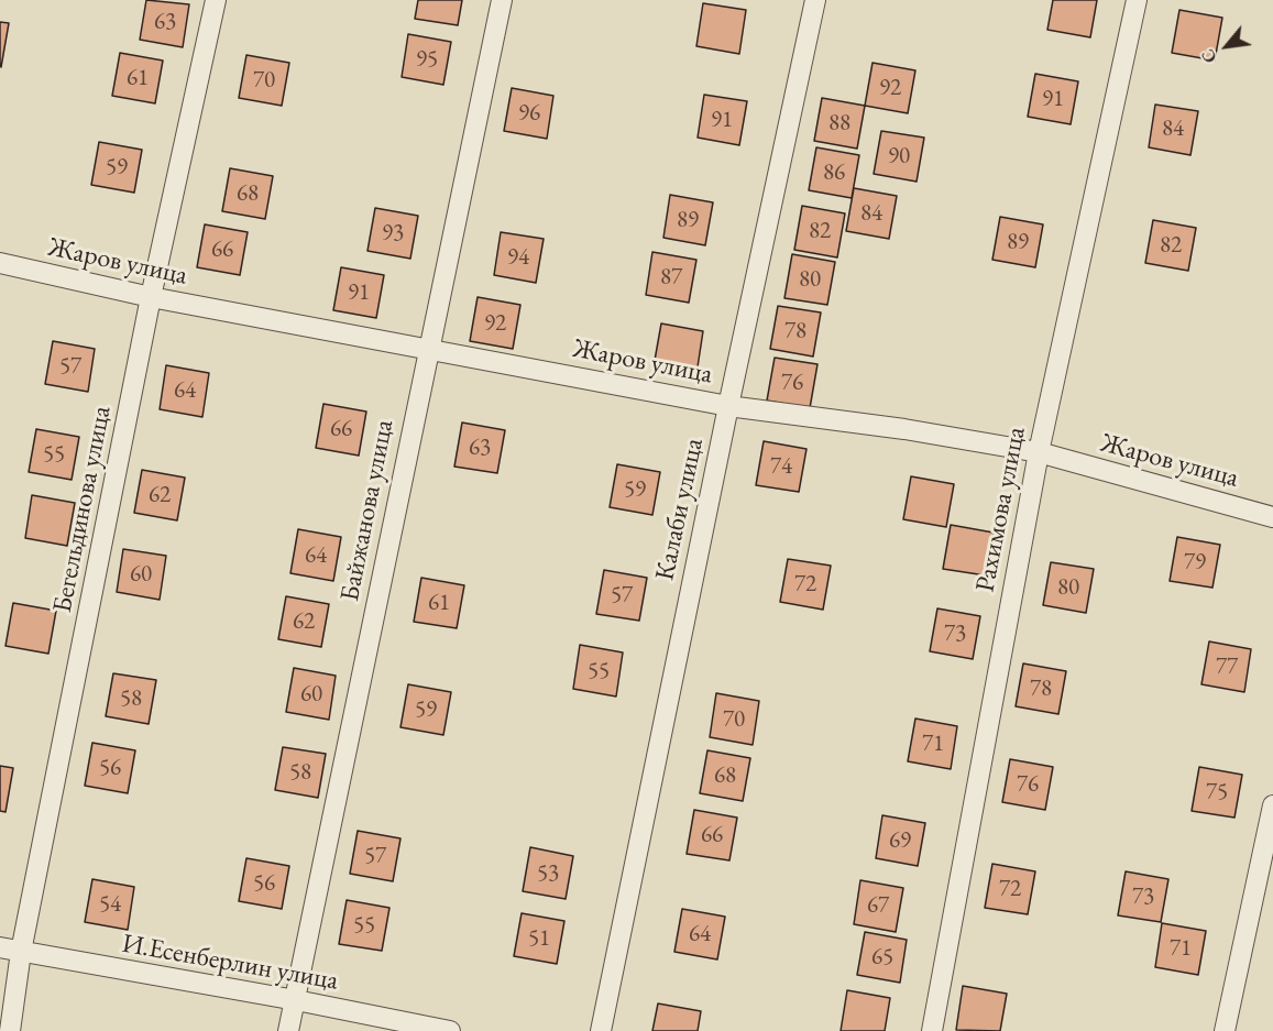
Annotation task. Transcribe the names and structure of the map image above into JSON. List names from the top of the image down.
{
  "streets": {
    "street": [
      "Жаров улица",
      "Бегельдинова улица",
      "Калаби улица",
      "Рахимова улица",
      "Байжанова улица",
      "И.Есенберлин улица"
    ]
  },
  "crossings": [
    ["Жаров улица", "Бегельдинова улица"],
    ["Жаров улица", "Калаби улица"],
    ["Жаров улица", "Рахимова улица"],
    ["Жаров улица", "Байжанова улица"],
    ["Бегельдинова улица", "И.Есенберлин улица"],
    ["Байжанова улица", "И.Есенберлин улица"]
  ],
  "house_numbers": [
    "63",
    "95",
    "61",
    "70",
    "92",
    "91",
    "96",
    "91",
    "88",
    "84",
    "90",
    "59",
    "86",
    "68",
    "84",
    "89",
    "82",
    "93",
    "89",
    "82",
    "66",
    "94",
    "87",
    "80",
    "91",
    "92",
    "78",
    "57",
    "76",
    "64",
    "66",
    "63",
    "55",
    "74",
    "59",
    "62",
    "64",
    "79",
    "60",
    "72",
    "80",
    "57",
    "61",
    "62",
    "73",
    "77",
    "55",
    "78",
    "60",
    "58",
    "59",
    "70",
    "71",
    "56",
    "58",
    "68",
    "76",
    "75",
    "66",
    "69",
    "57",
    "53",
    "56",
    "72",
    "73",
    "54",
    "67",
    "55",
    "64",
    "51",
    "71",
    "65"
  ],
  "north": "bottom left"
}
